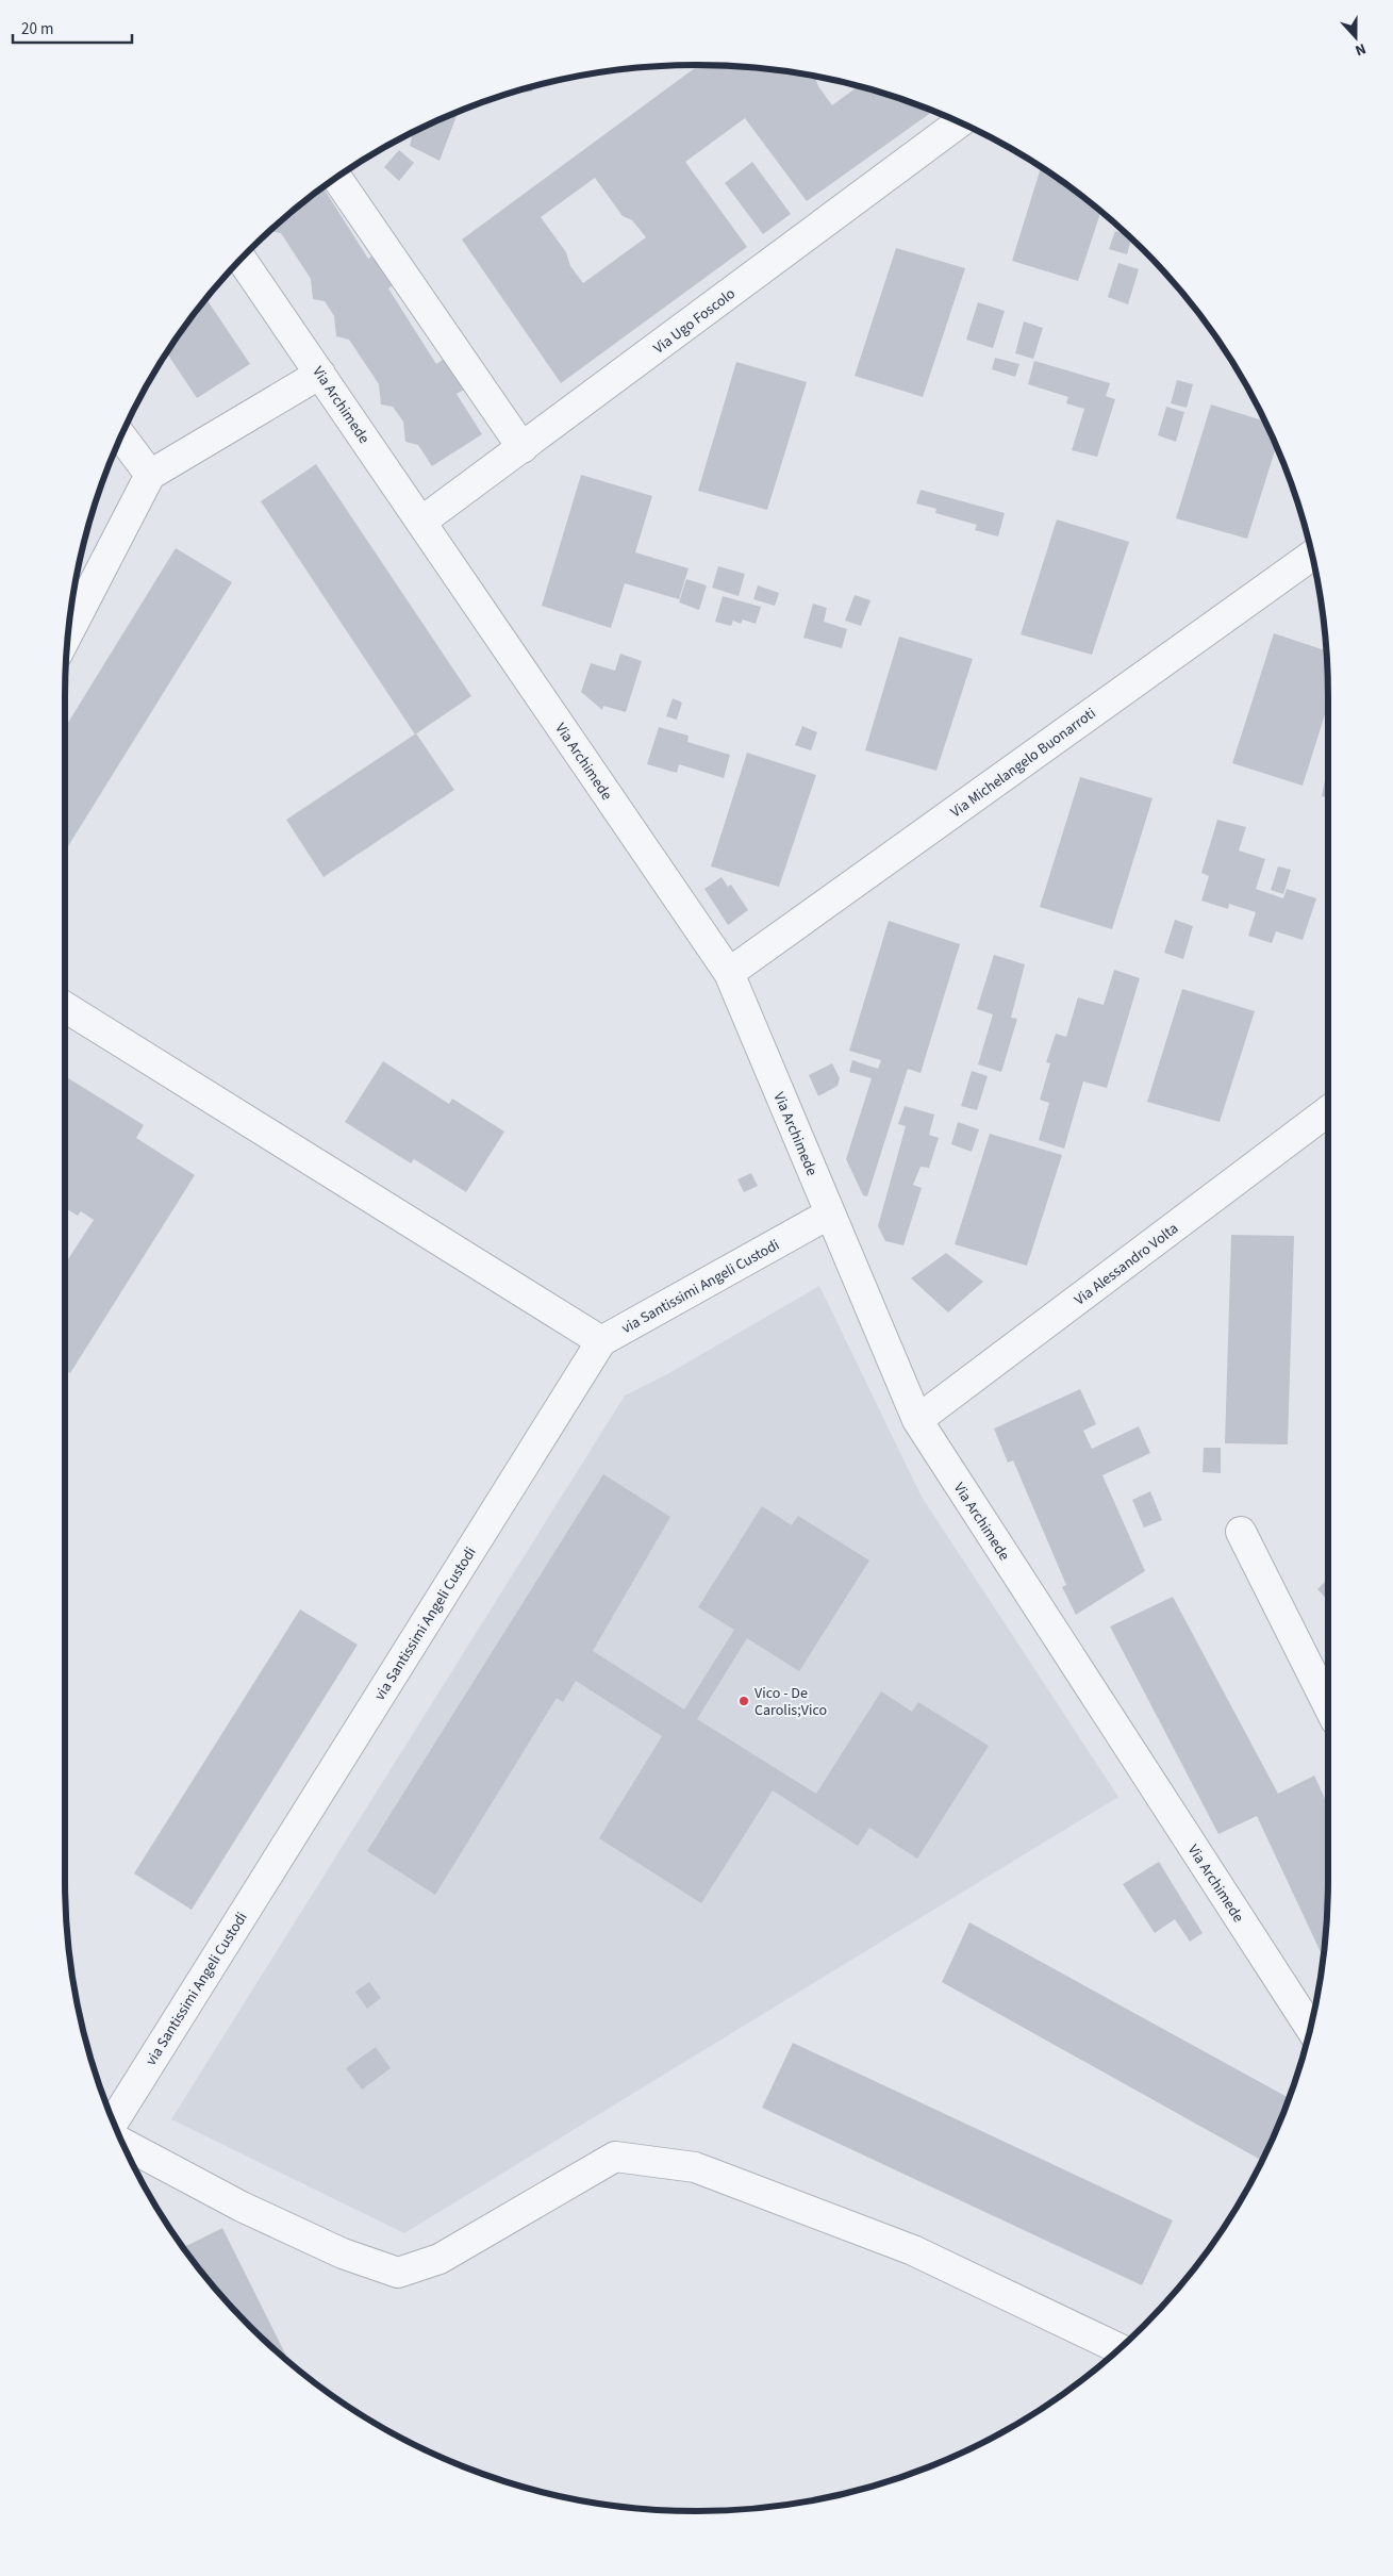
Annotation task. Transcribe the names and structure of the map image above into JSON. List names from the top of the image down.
{
  "streets": {
    "street": [
      "Via Ugo Foscolo",
      "Via Archimede",
      "Via Michelangelo Buonarroti",
      "Via Alessandro Volta",
      "via Santissimi Angeli Custodi"
    ]
  },
  "crossings": [
    ["Via Ugo Foscolo", "Via Archimede"],
    ["Via Archimede", "Via Michelangelo Buonarroti"],
    ["Via Archimede", "Via Alessandro Volta"],
    ["Via Archimede", "via Santissimi Angeli Custodi"]
  ],
  "places": ["Vico - De Carolis;Vico"],
  "scale_bar": "20 m",
  "north": "bottom"
}
